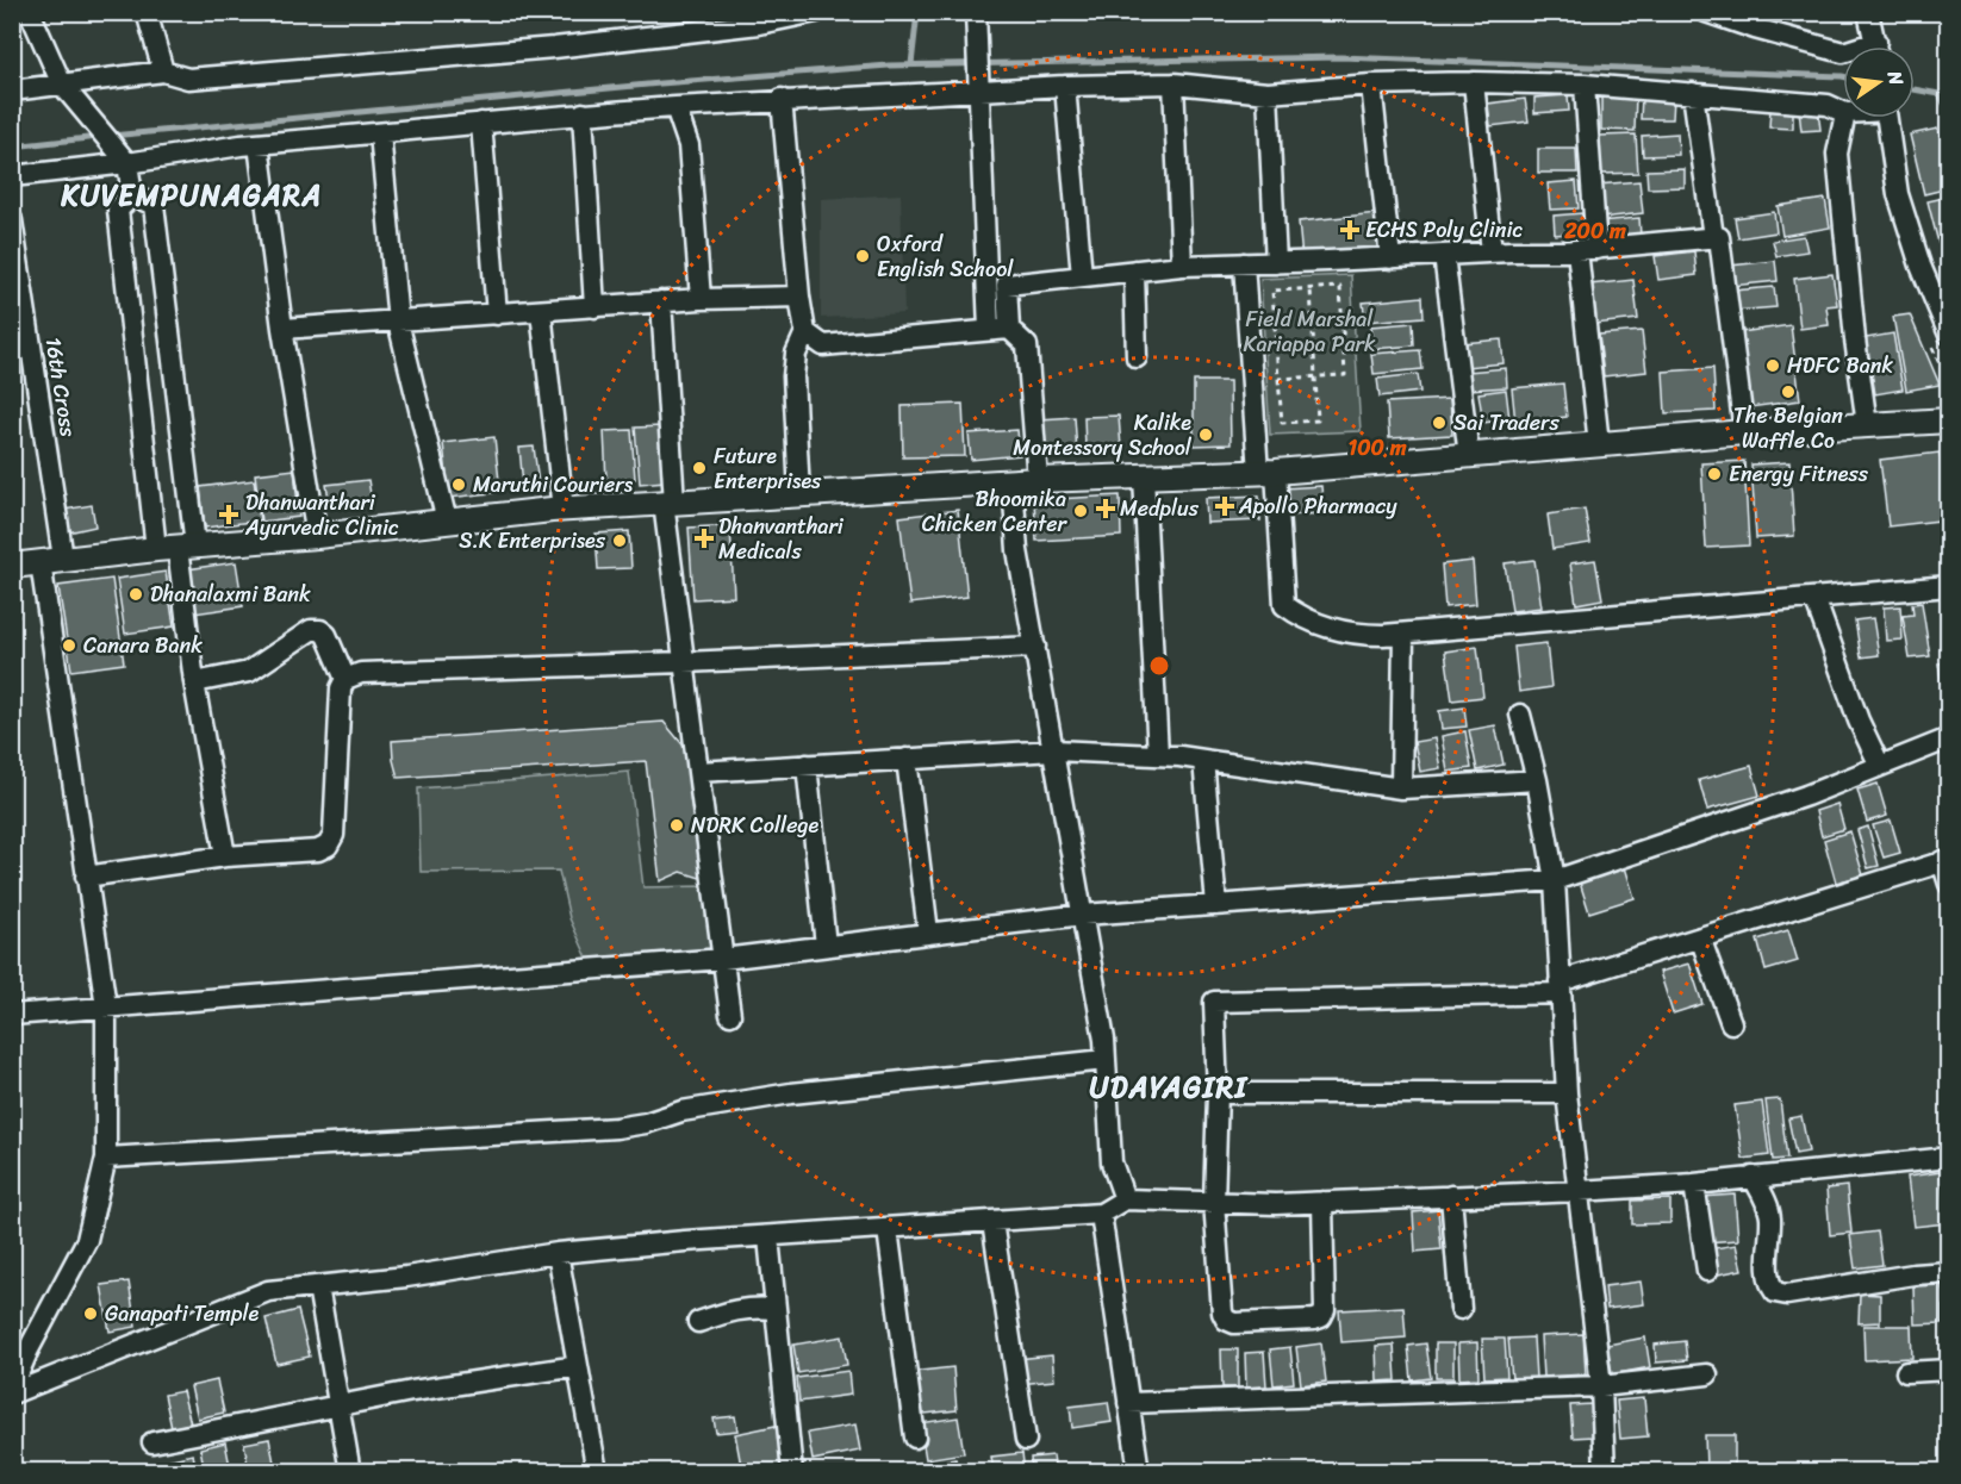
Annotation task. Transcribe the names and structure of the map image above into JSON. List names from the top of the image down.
{
  "streets": {
    "street": ["16th Cross"]
  },
  "districts": ["KUVEMPUNAGARA", "UDAYAGIRI"],
  "parks": ["Field Marshal Kariappa Park"],
  "places": {
    "health": [
      "ECHS Poly Clinic",
      "Apollo Pharmacy",
      "Medplus",
      "Dhanwanthari Ayurvedic Clinic",
      "Dhanvanthari Medicals"
    ],
    "other": [
      "Oxford English School",
      "HDFC Bank",
      "The Belgian Waffle Co",
      "Sai Traders",
      "Kalike Montessory School",
      "Future Enterprises",
      "Energy Fitness",
      "Maruthi Couriers",
      "Bhoomika Chicken Center",
      "S.K Enterprises",
      "Dhanalaxmi Bank",
      "Canara Bank",
      "NDRK College",
      "Ganapati Temple"
    ]
  },
  "north": "right",
  "rings": ["200 m", "100 m"]
}
